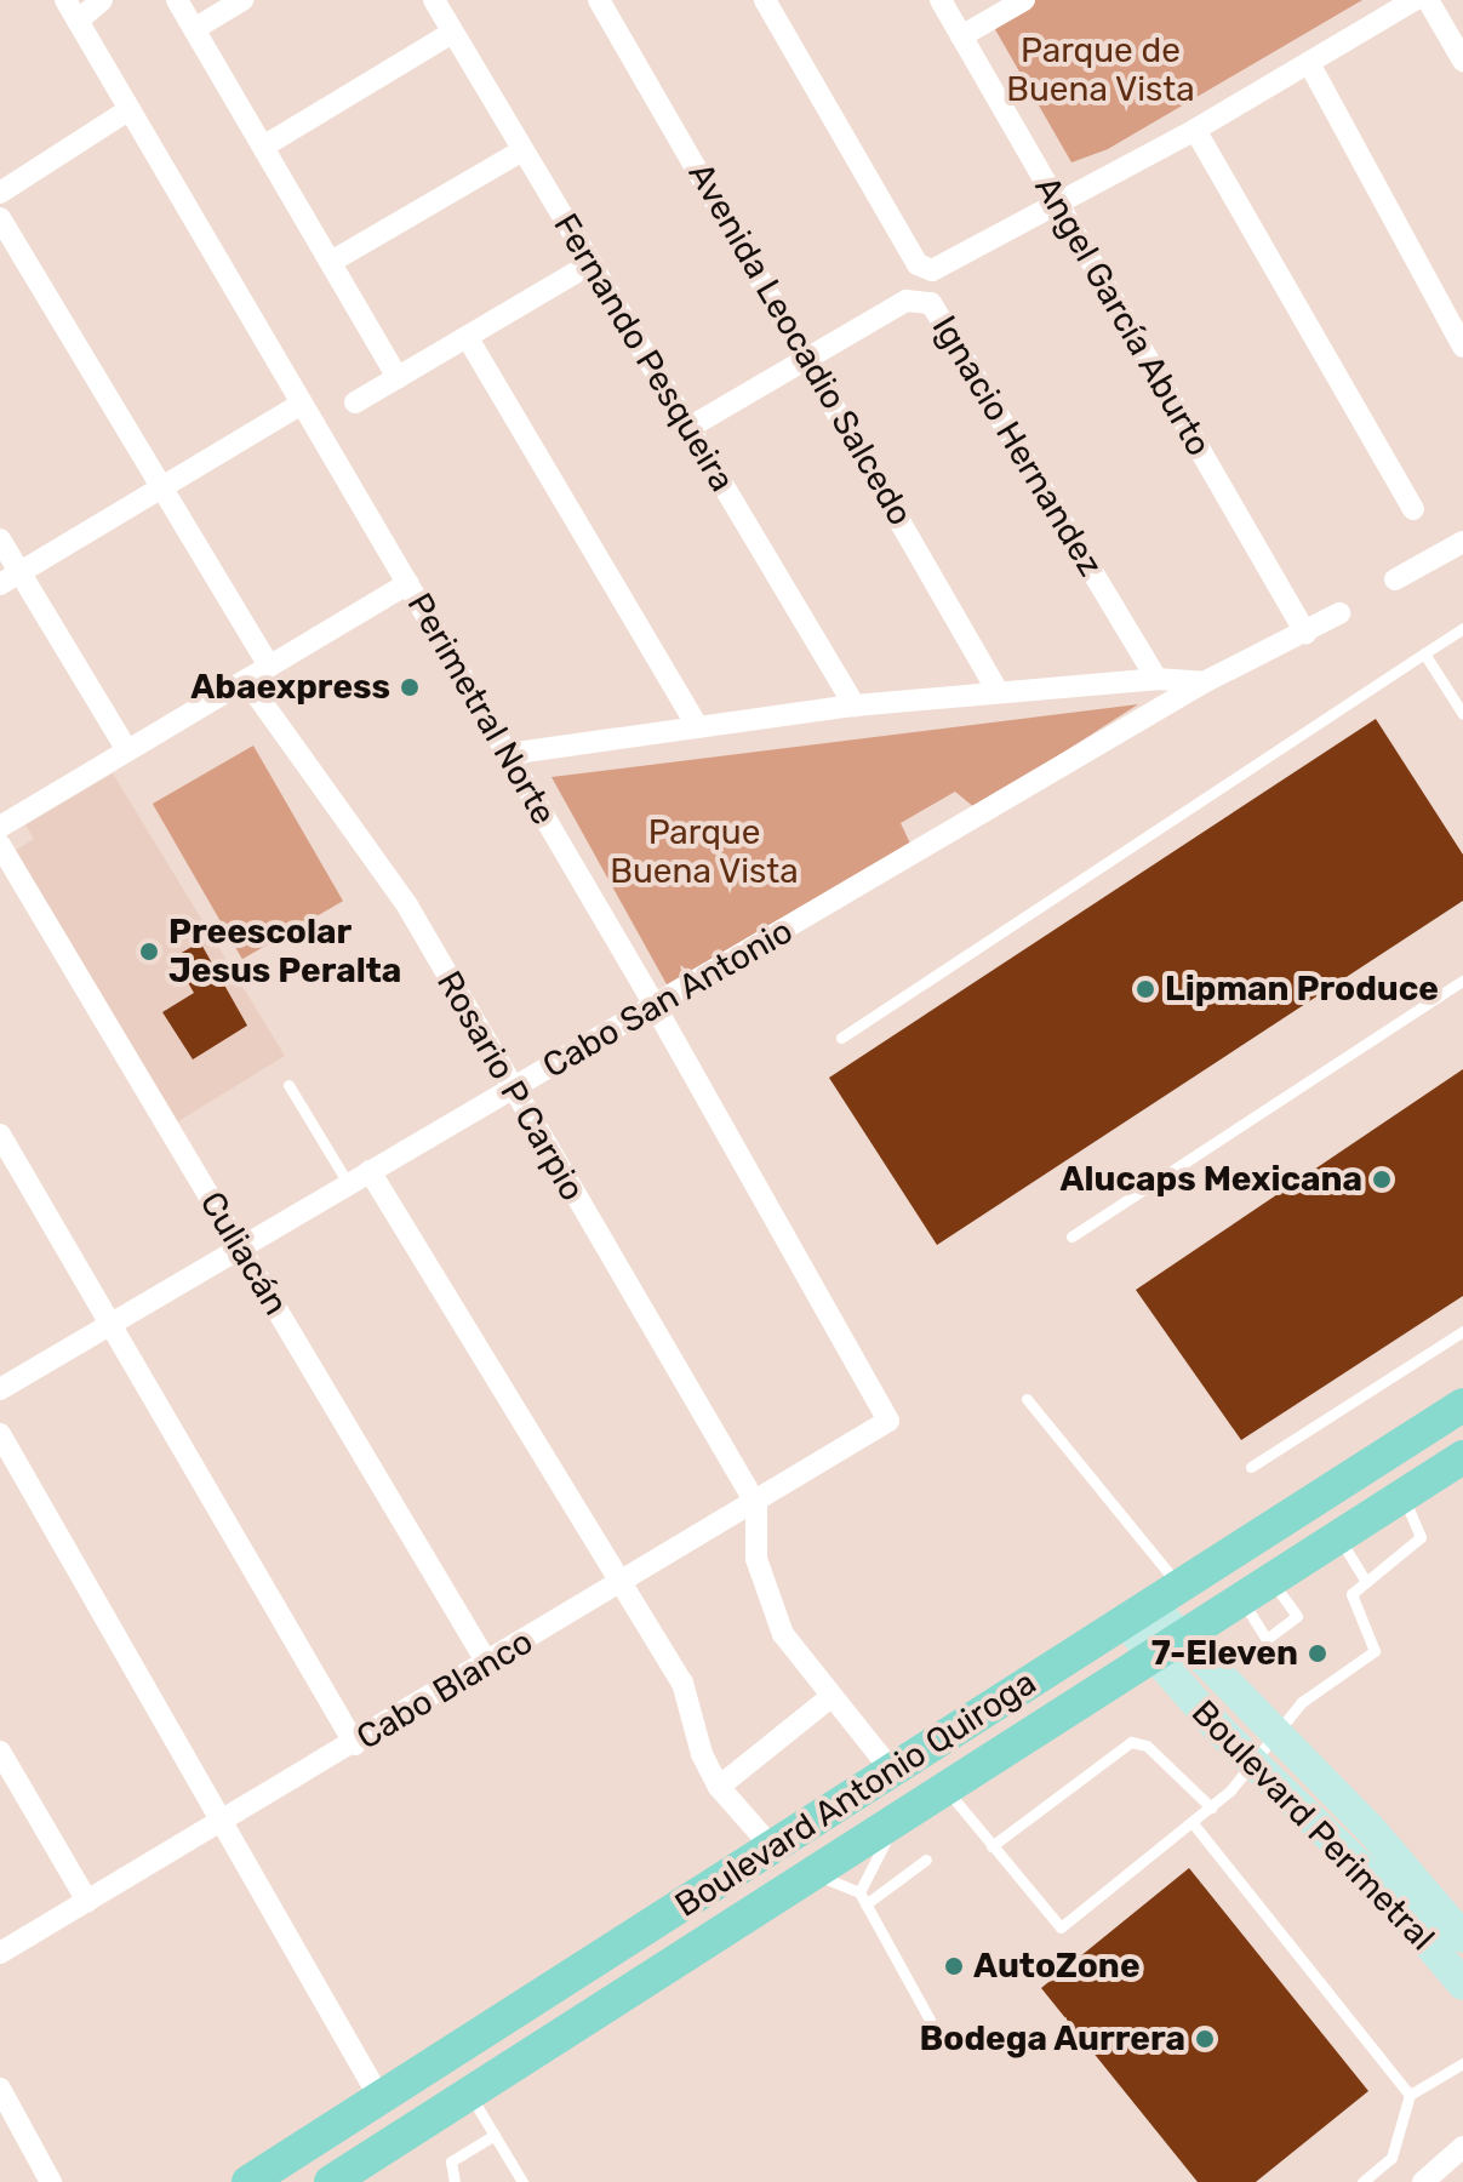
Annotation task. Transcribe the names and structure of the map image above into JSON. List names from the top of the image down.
{
  "streets": {
    "main road": ["Boulevard Antonio Quiroga"],
    "street": [
      "Angel García Aburto",
      "Avenida Leocadio Salcedo",
      "Fernando Pesqueira",
      "Ignacio Hernandez",
      "Perimetral Norte",
      "Cabo San Antonio",
      "Rosario P Carpio",
      "Culiacán",
      "Cabo Blanco",
      "Boulevard Perimetral"
    ]
  },
  "crossings": [
    ["Angel García Aburto", "Cabo San Antonio"],
    ["Avenida Leocadio Salcedo", "Ignacio Hernandez"],
    ["Fernando Pesqueira", "Ignacio Hernandez"],
    ["Perimetral Norte", "Cabo San Antonio"],
    ["Perimetral Norte", "Cabo Blanco"],
    ["Cabo San Antonio", "Rosario P Carpio"],
    ["Cabo San Antonio", "Culiacán"],
    ["Rosario P Carpio", "Cabo Blanco"],
    ["Culiacán", "Cabo Blanco"],
    ["Boulevard Antonio Quiroga", "Boulevard Perimetral"]
  ],
  "parks": ["Parque de Buena Vista", "Parque Buena Vista"],
  "places": [
    "Abaexpress",
    "Preescolar Jesus Peralta",
    "Lipman Produce",
    "Alucaps Mexicana",
    "7-Eleven",
    "AutoZone",
    "Bodega Aurrera"
  ]
}
